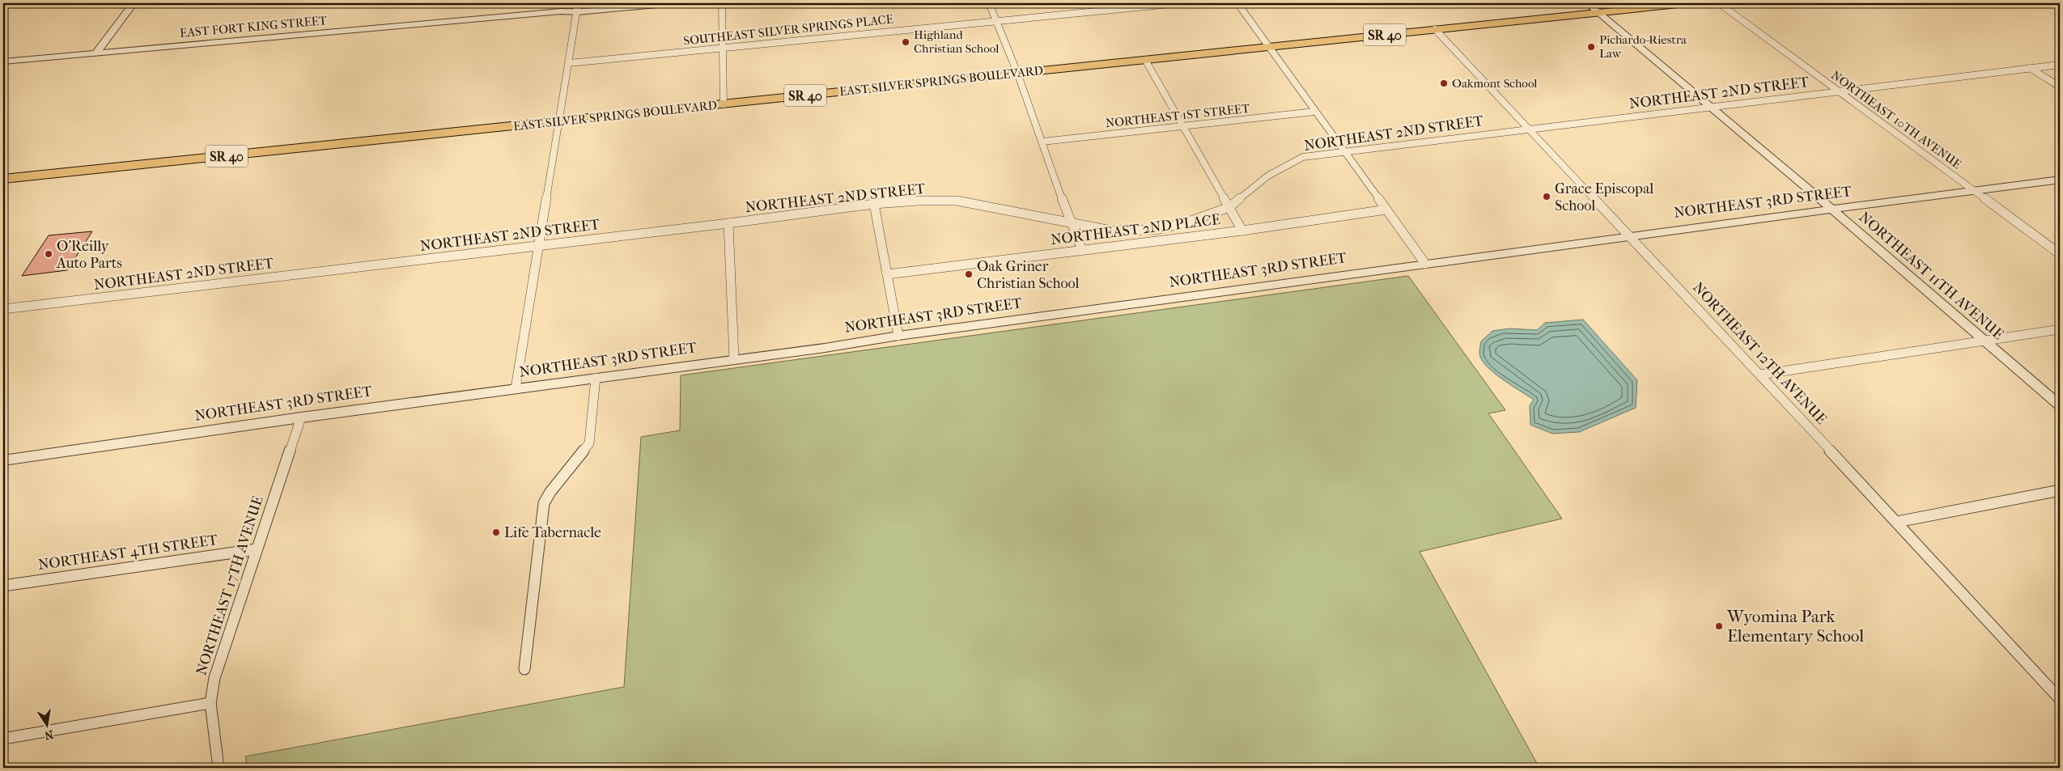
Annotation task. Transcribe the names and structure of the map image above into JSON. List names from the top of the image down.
{
  "streets": {
    "main road": ["SR 40", "EAST SILVER SPRINGS BOULEVARD"],
    "street": [
      "EAST FORT KING STREET",
      "SOUTHEAST SILVER SPRINGS PLACE",
      "NORTHEAST 2ND STREET",
      "NORTHEAST 1ST STREET",
      "NORTHEAST 10TH AVENUE",
      "NORTHEAST 3RD STREET",
      "NORTHEAST 2ND PLACE",
      "NORTHEAST 11TH AVENUE",
      "NORTHEAST 12TH AVENUE",
      "NORTHEAST 4TH STREET",
      "NORTHEAST 17TH AVENUE"
    ]
  },
  "crossings": [
    ["EAST SILVER SPRINGS BOULEVARD", "NORTHEAST 11TH AVENUE"],
    ["EAST SILVER SPRINGS BOULEVARD", "NORTHEAST 12TH AVENUE"],
    ["NORTHEAST 2ND STREET", "NORTHEAST 10TH AVENUE"],
    ["NORTHEAST 2ND STREET", "NORTHEAST 11TH AVENUE"],
    ["NORTHEAST 2ND STREET", "NORTHEAST 12TH AVENUE"],
    ["NORTHEAST 10TH AVENUE", "NORTHEAST 3RD STREET"],
    ["NORTHEAST 3RD STREET", "NORTHEAST 11TH AVENUE"],
    ["NORTHEAST 3RD STREET", "NORTHEAST 12TH AVENUE"],
    ["NORTHEAST 3RD STREET", "NORTHEAST 17TH AVENUE"],
    ["NORTHEAST 4TH STREET", "NORTHEAST 17TH AVENUE"]
  ],
  "places": [
    "Highland Christian School",
    "Pichardo-Riestra Law",
    "Oakmont School",
    "Grace Episcopal School",
    "O'Reilly Auto Parts",
    "Oak Griner Christian School",
    "Life Tabernacle",
    "Wyomina Park Elementary School"
  ],
  "north": "bottom"
}
